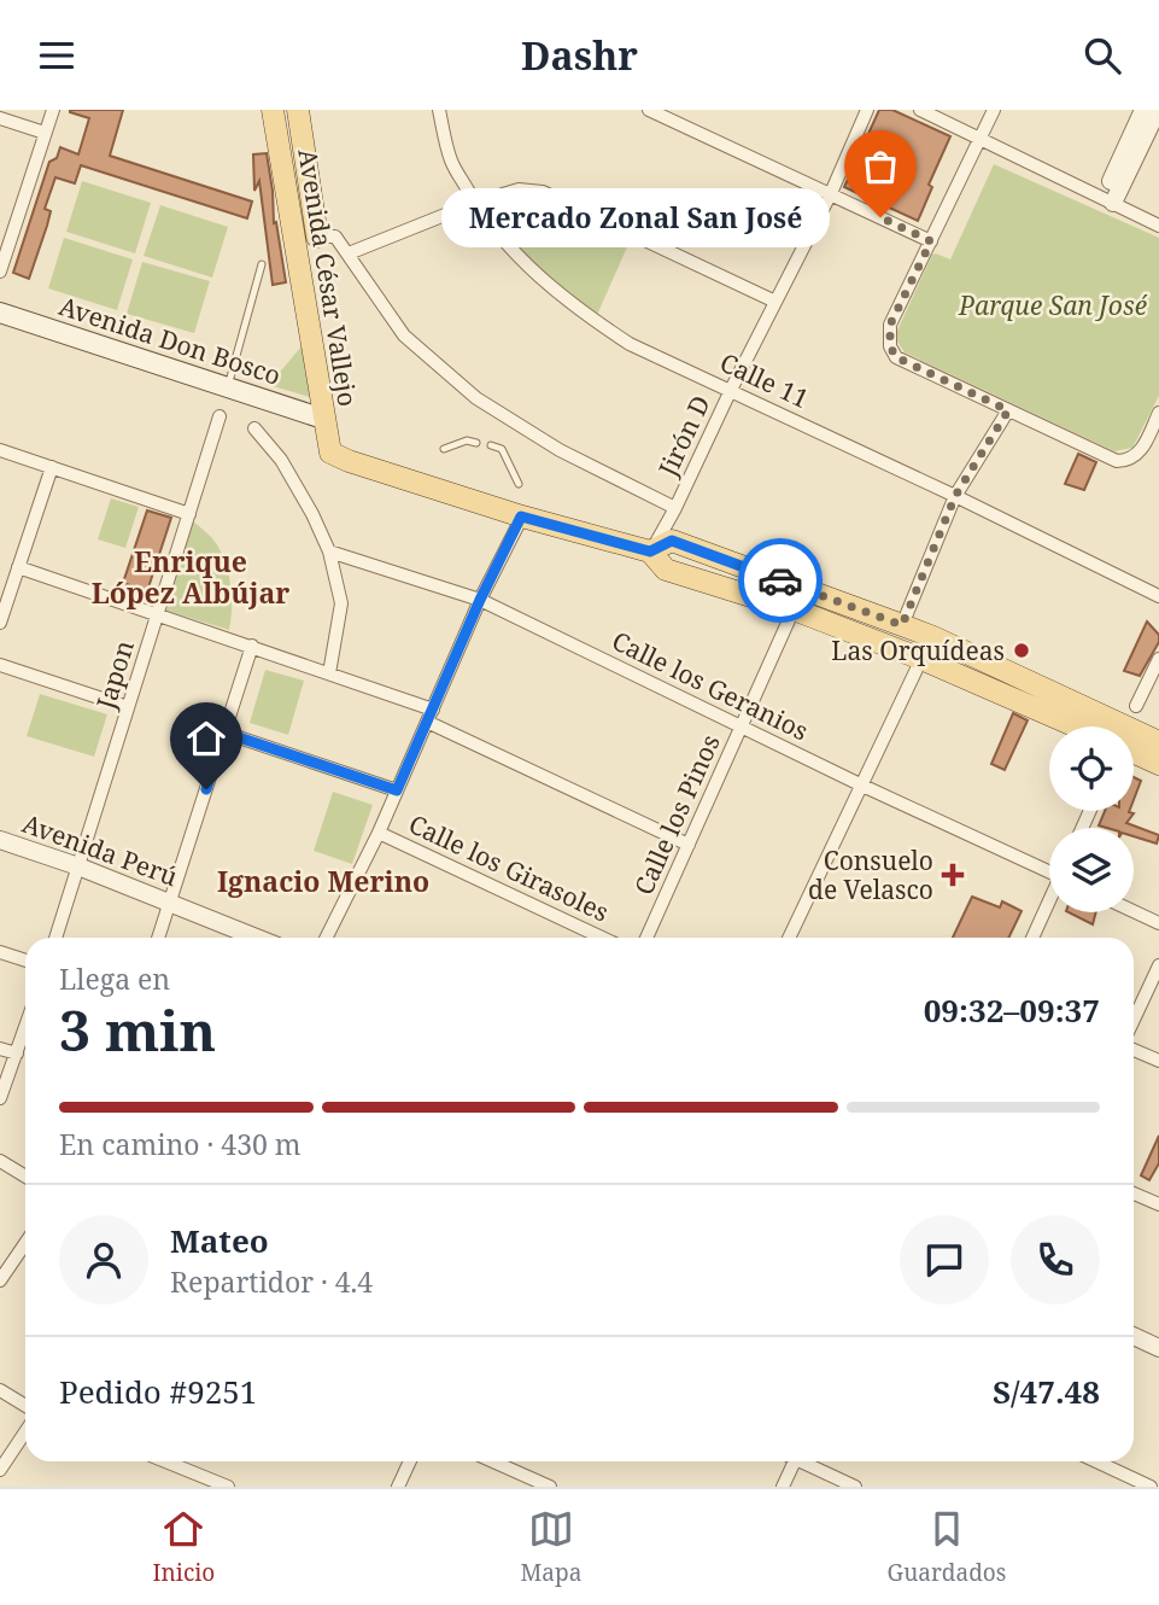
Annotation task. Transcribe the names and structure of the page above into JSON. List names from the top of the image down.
{
  "streets": {
    "main road": ["Avenida César Vallejo", "Avenida Don Bosco"],
    "street": [
      "Calle 11",
      "Jirón D",
      "Japon",
      "Calle los Geranios",
      "Calle los Pinos",
      "Avenida Perú",
      "Calle los Girasoles"
    ]
  },
  "crossings": [
    ["Avenida César Vallejo", "Avenida Don Bosco"],
    ["Calle 11", "Jirón D"],
    ["Japon", "Avenida Perú"],
    ["Calle los Geranios", "Calle los Pinos"]
  ],
  "districts": ["Enrique López Albújar", "Ignacio Merino"],
  "parks": ["Parque San José"],
  "places": {
    "other": ["Mercado Zonal San José", "Las Orquídeas"],
    "health": ["Consuelo de Velasco"]
  },
  "page": {
    "header": "Dashr",
    "bubble": "Mercado Zonal San José",
    "heading": ["3 min", "Llega en", "09:32–09:37"],
    "panel": [
      "Mateo",
      "Repartidor · 4.4",
      "Pedido #9251",
      "S/47.48"
    ],
    "bar": "En camino · 430 m",
    "tabs": ["Inicio", "Mapa", "Guardados"]
  }
}
